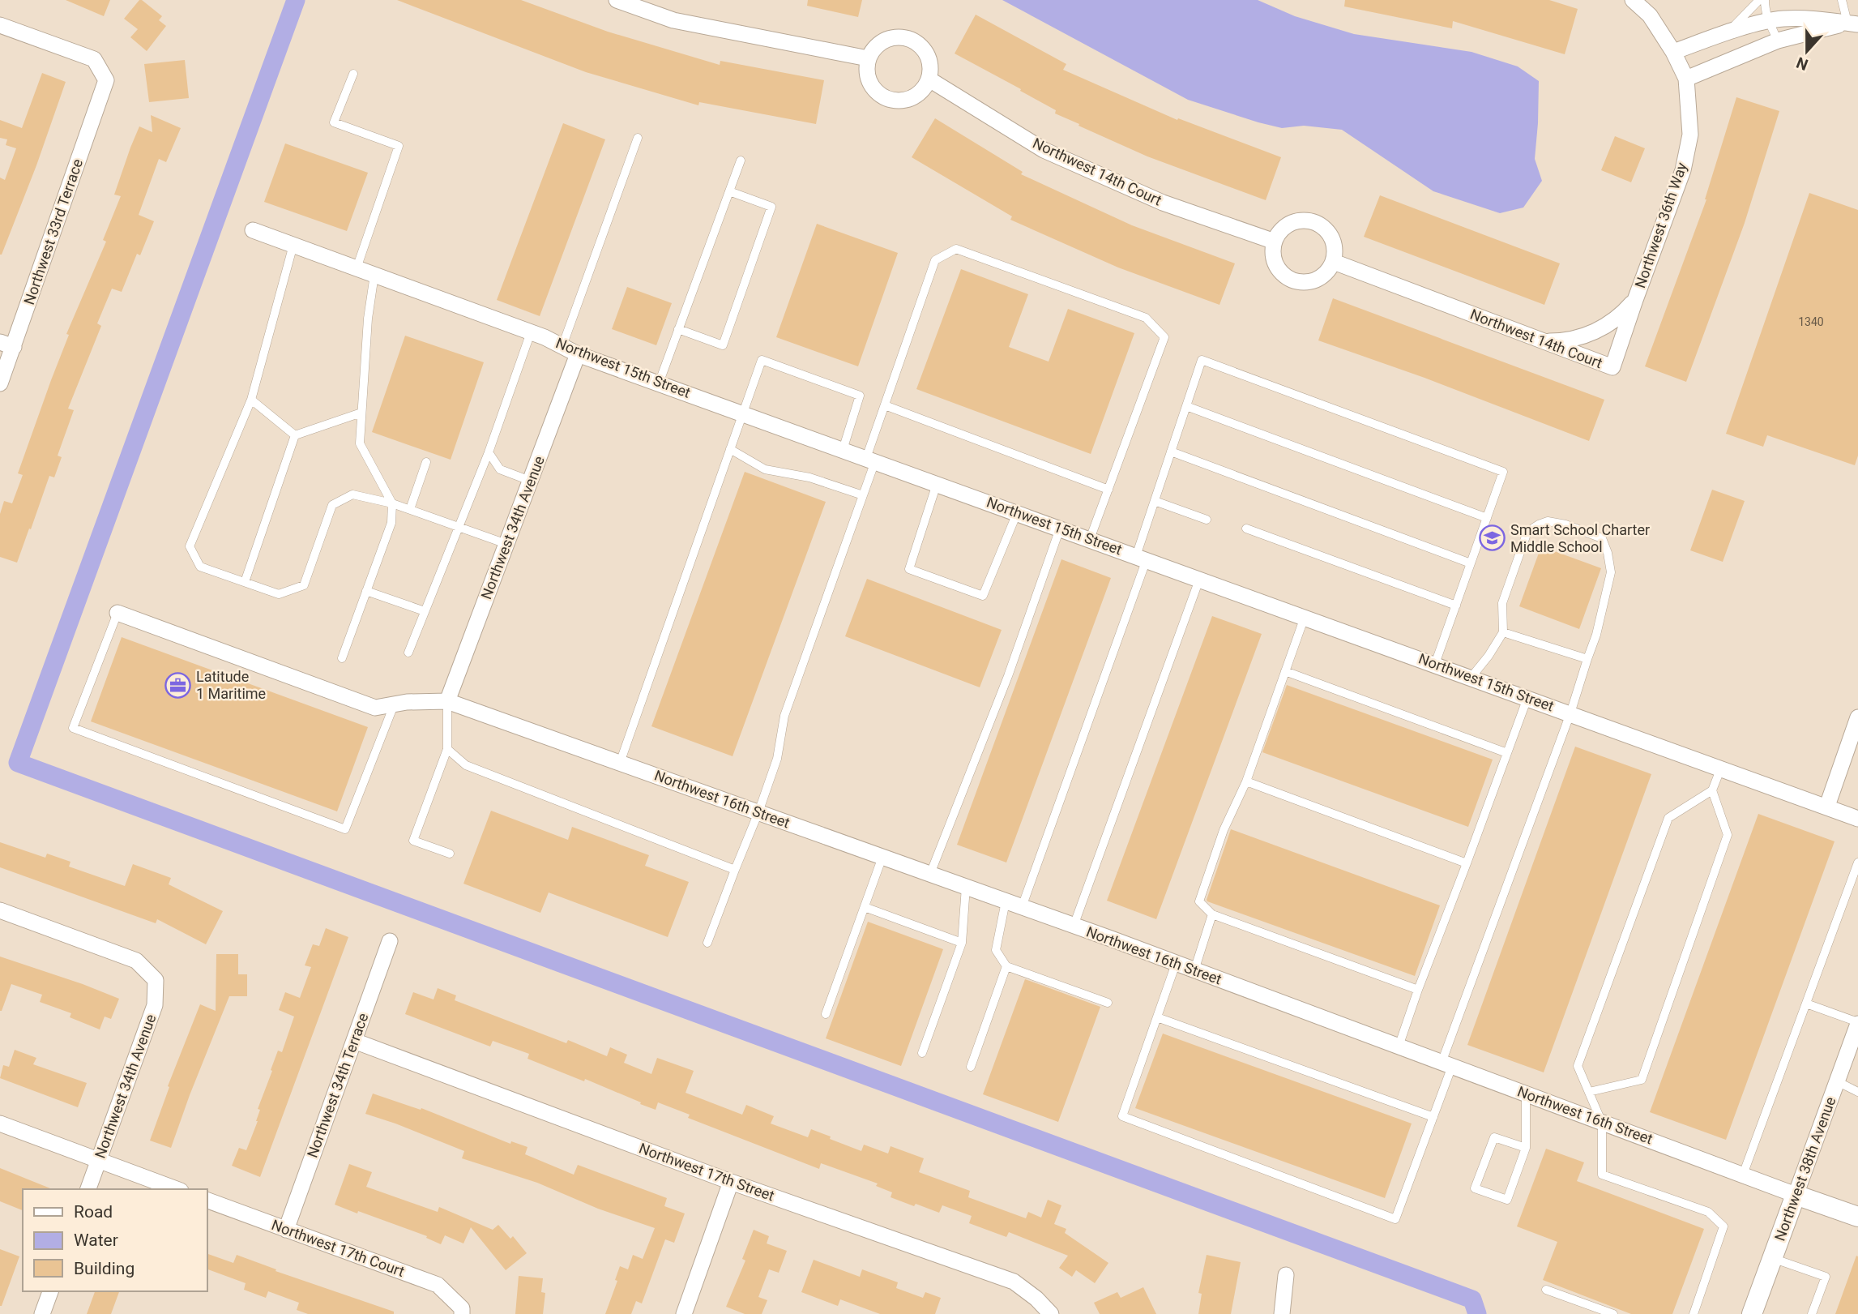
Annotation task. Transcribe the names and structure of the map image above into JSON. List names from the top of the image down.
{
  "streets": {
    "street": [
      "Northwest 14th Court",
      "Northwest 36th Way",
      "Northwest 33rd Terrace",
      "Northwest 15th Street",
      "Northwest 34th Avenue",
      "Northwest 16th Street",
      "Northwest 34th Terrace",
      "Northwest 38th Avenue",
      "Northwest 17th Street",
      "Northwest 17th Court"
    ]
  },
  "crossings": [
    ["Northwest 14th Court", "Northwest 36th Way"],
    ["Northwest 15th Street", "Northwest 34th Avenue"],
    ["Northwest 34th Avenue", "Northwest 16th Street"],
    ["Northwest 16th Street", "Northwest 38th Avenue"],
    ["Northwest 34th Terrace", "Northwest 17th Street"],
    ["Northwest 34th Terrace", "Northwest 17th Court"]
  ],
  "places": {
    "school or university": ["Smart School Charter Middle School"],
    "office": ["Latitude 1 Maritime"]
  },
  "house_numbers": ["1340"],
  "legend": ["Road", "Water", "Building"],
  "north": "bottom"
}
